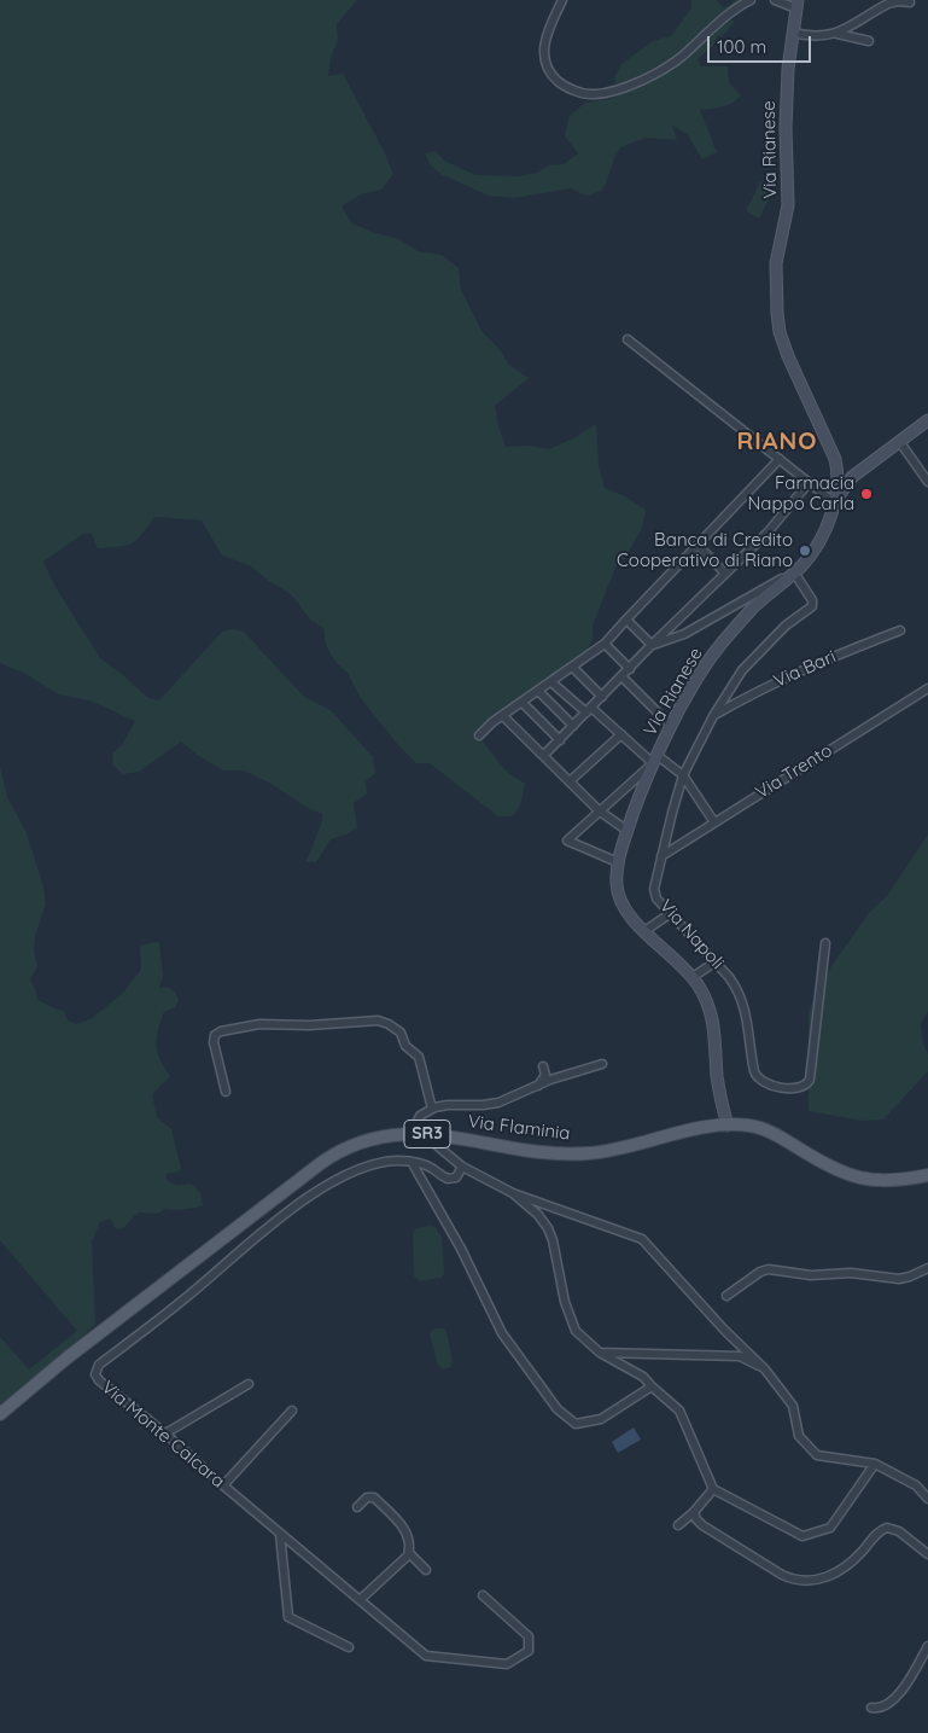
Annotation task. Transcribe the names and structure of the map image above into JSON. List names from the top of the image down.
{
  "streets": {
    "main road": ["Via Rianese", "Via Flaminia", "SR3"],
    "street": [
      "Via Bari",
      "Via Trento",
      "Via Napoli",
      "Via Monte Calcara"
    ]
  },
  "crossings": [
    ["Via Rianese", "Via Napoli"],
    ["Via Rianese", "Via Flaminia"],
    ["Via Bari", "Via Napoli"],
    ["Via Trento", "Via Napoli"]
  ],
  "districts": ["RIANO"],
  "places": ["Farmacia Nappo Carla", "Banca di Credito Cooperativo di Riano"],
  "scale_bar": "100 m"
}
